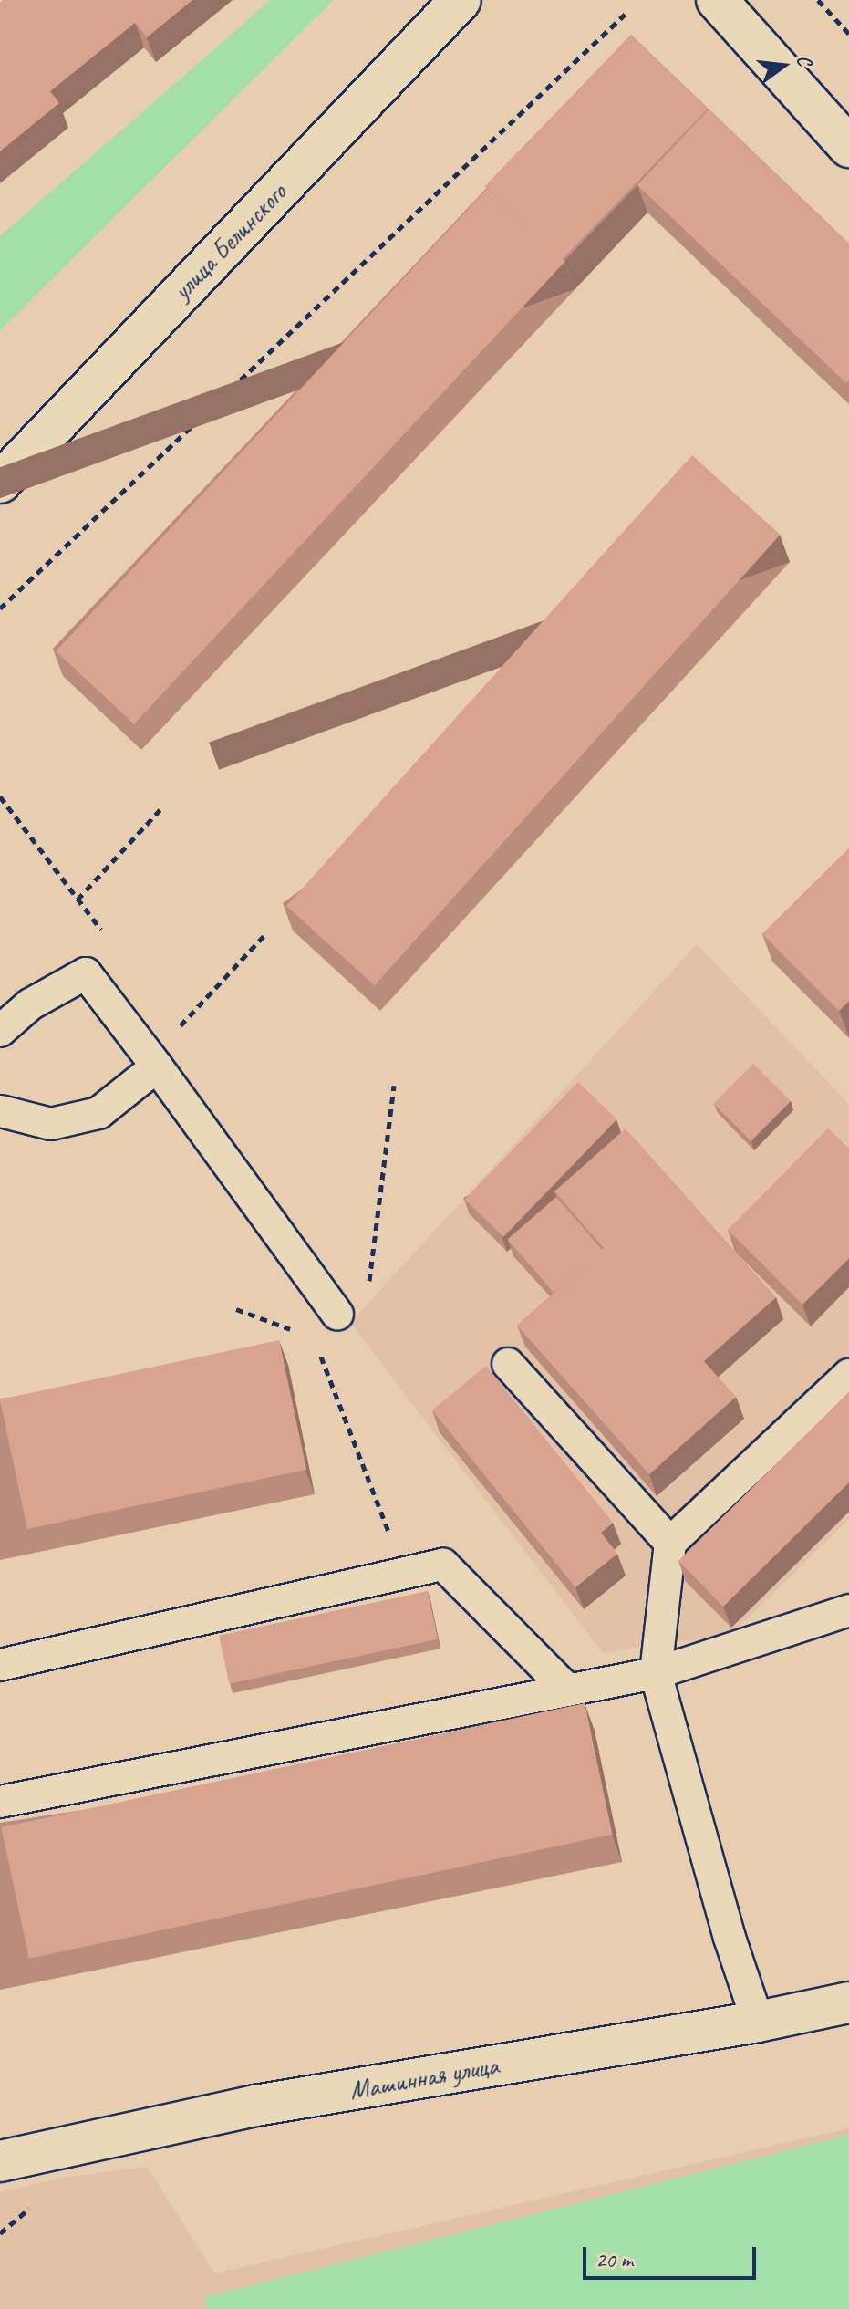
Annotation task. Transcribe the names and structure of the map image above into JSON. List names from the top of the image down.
{
  "streets": {
    "street": ["улица Белинского", "Машинная улица"]
  },
  "scale_bar": "20 m",
  "north": "right"
}
